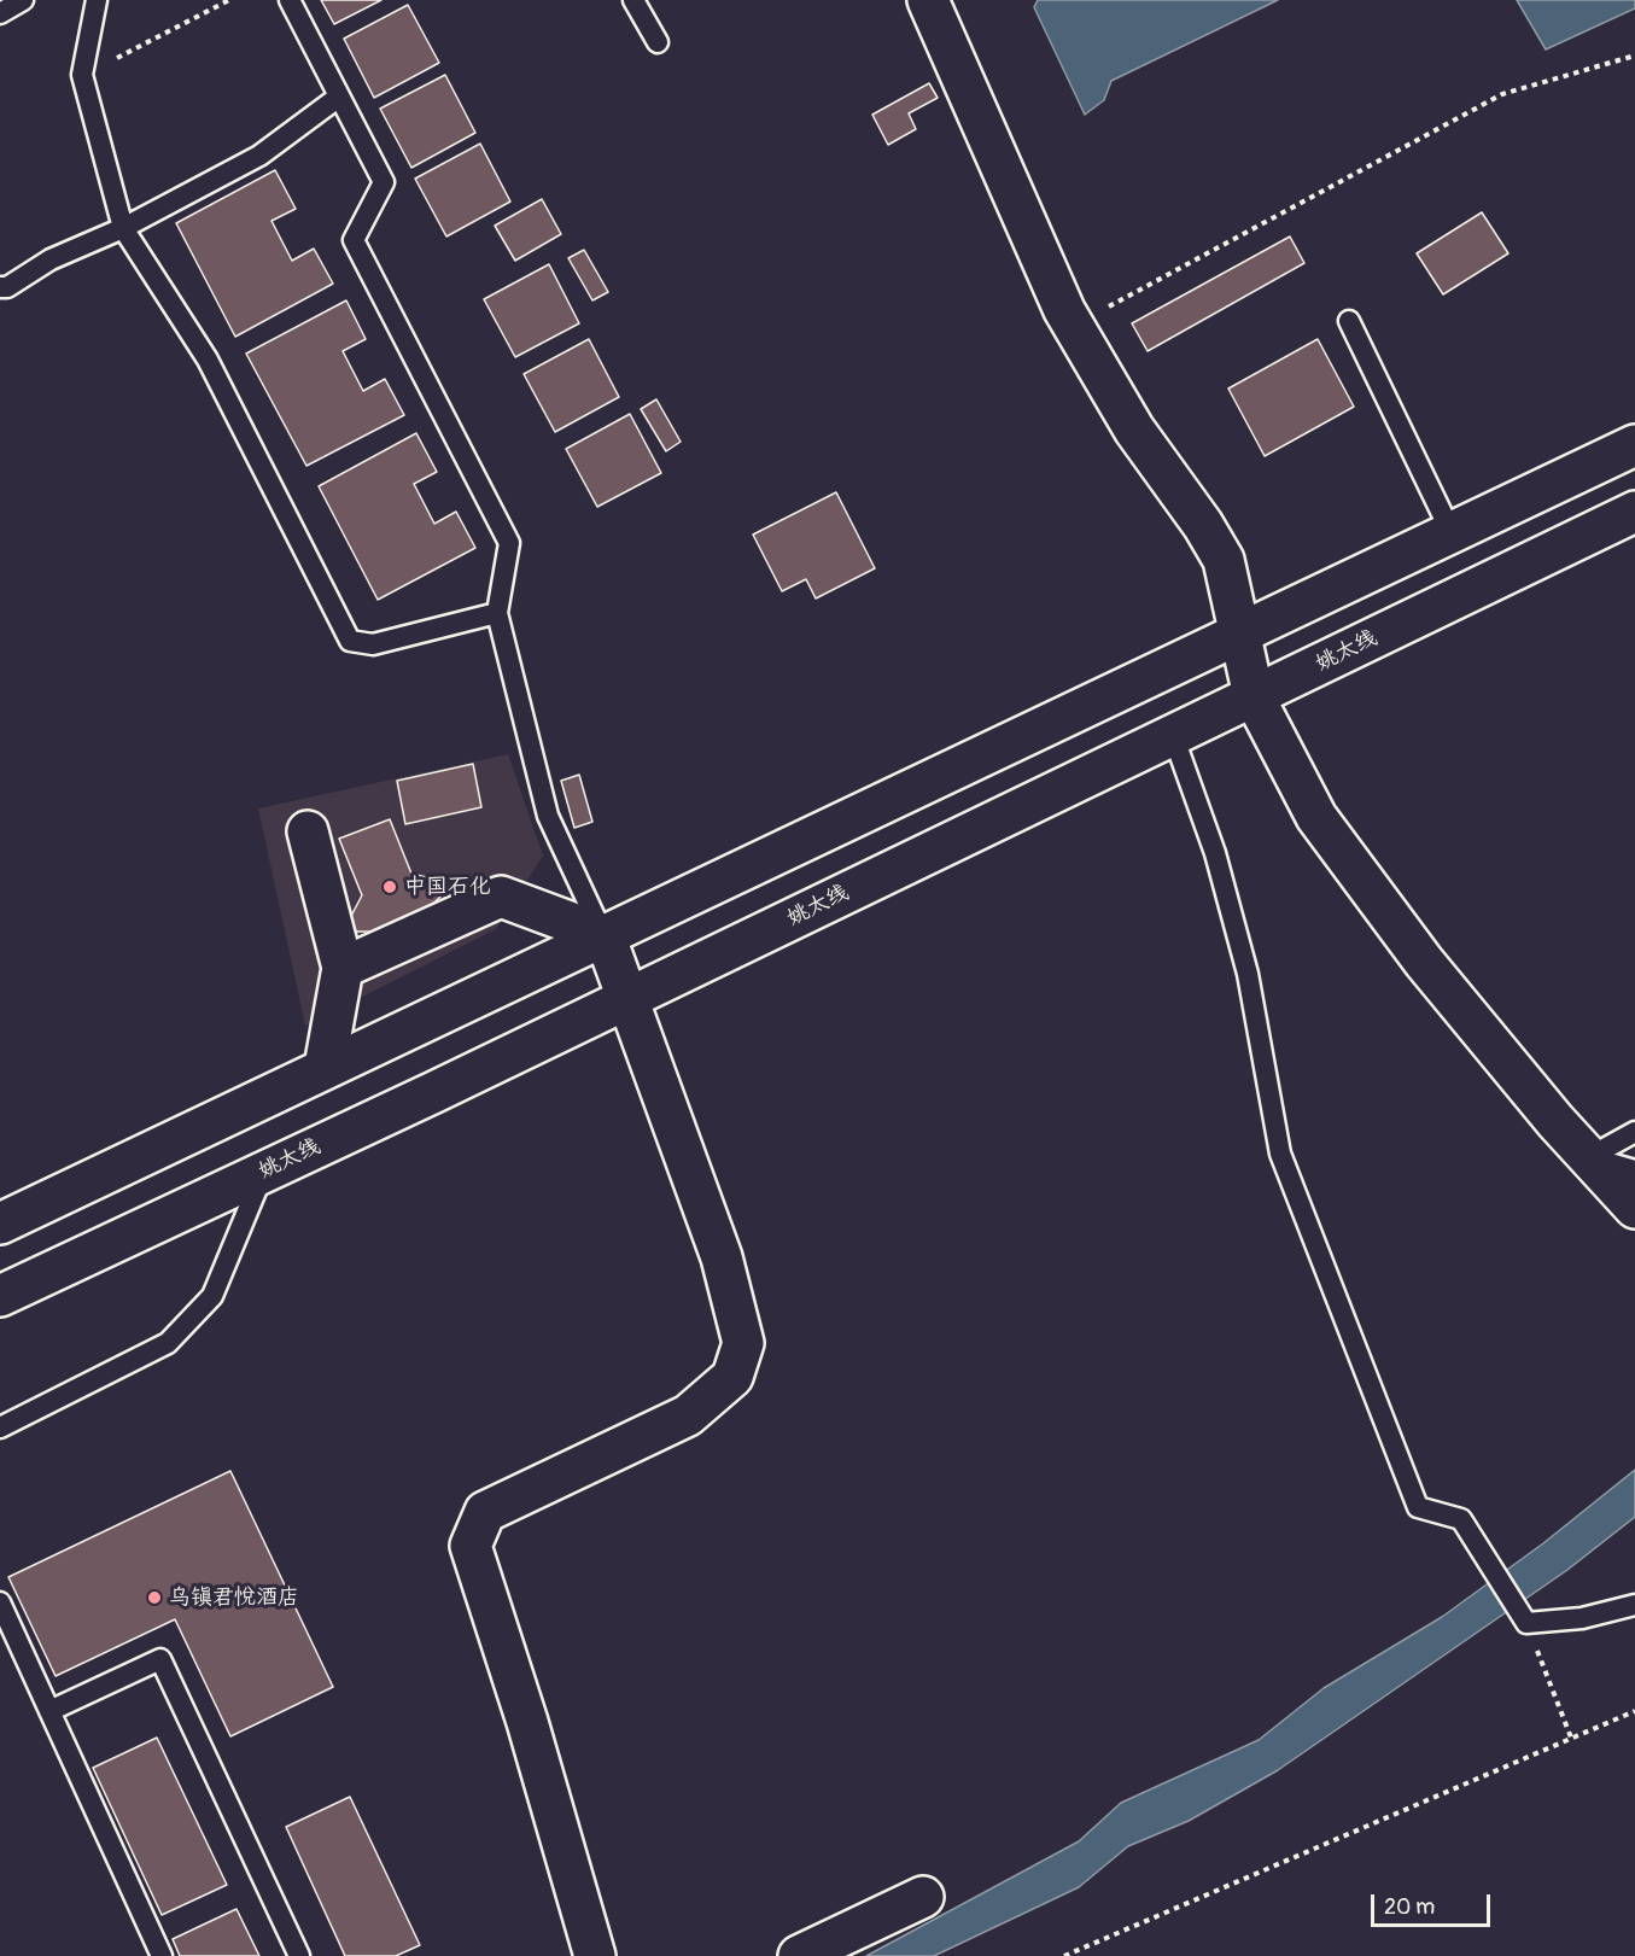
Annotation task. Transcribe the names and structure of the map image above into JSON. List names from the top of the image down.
{
  "streets": {
    "main road": ["姚太线"]
  },
  "places": ["中国石化", "乌镇君悦酒店"],
  "scale_bar": "20 m"
}
